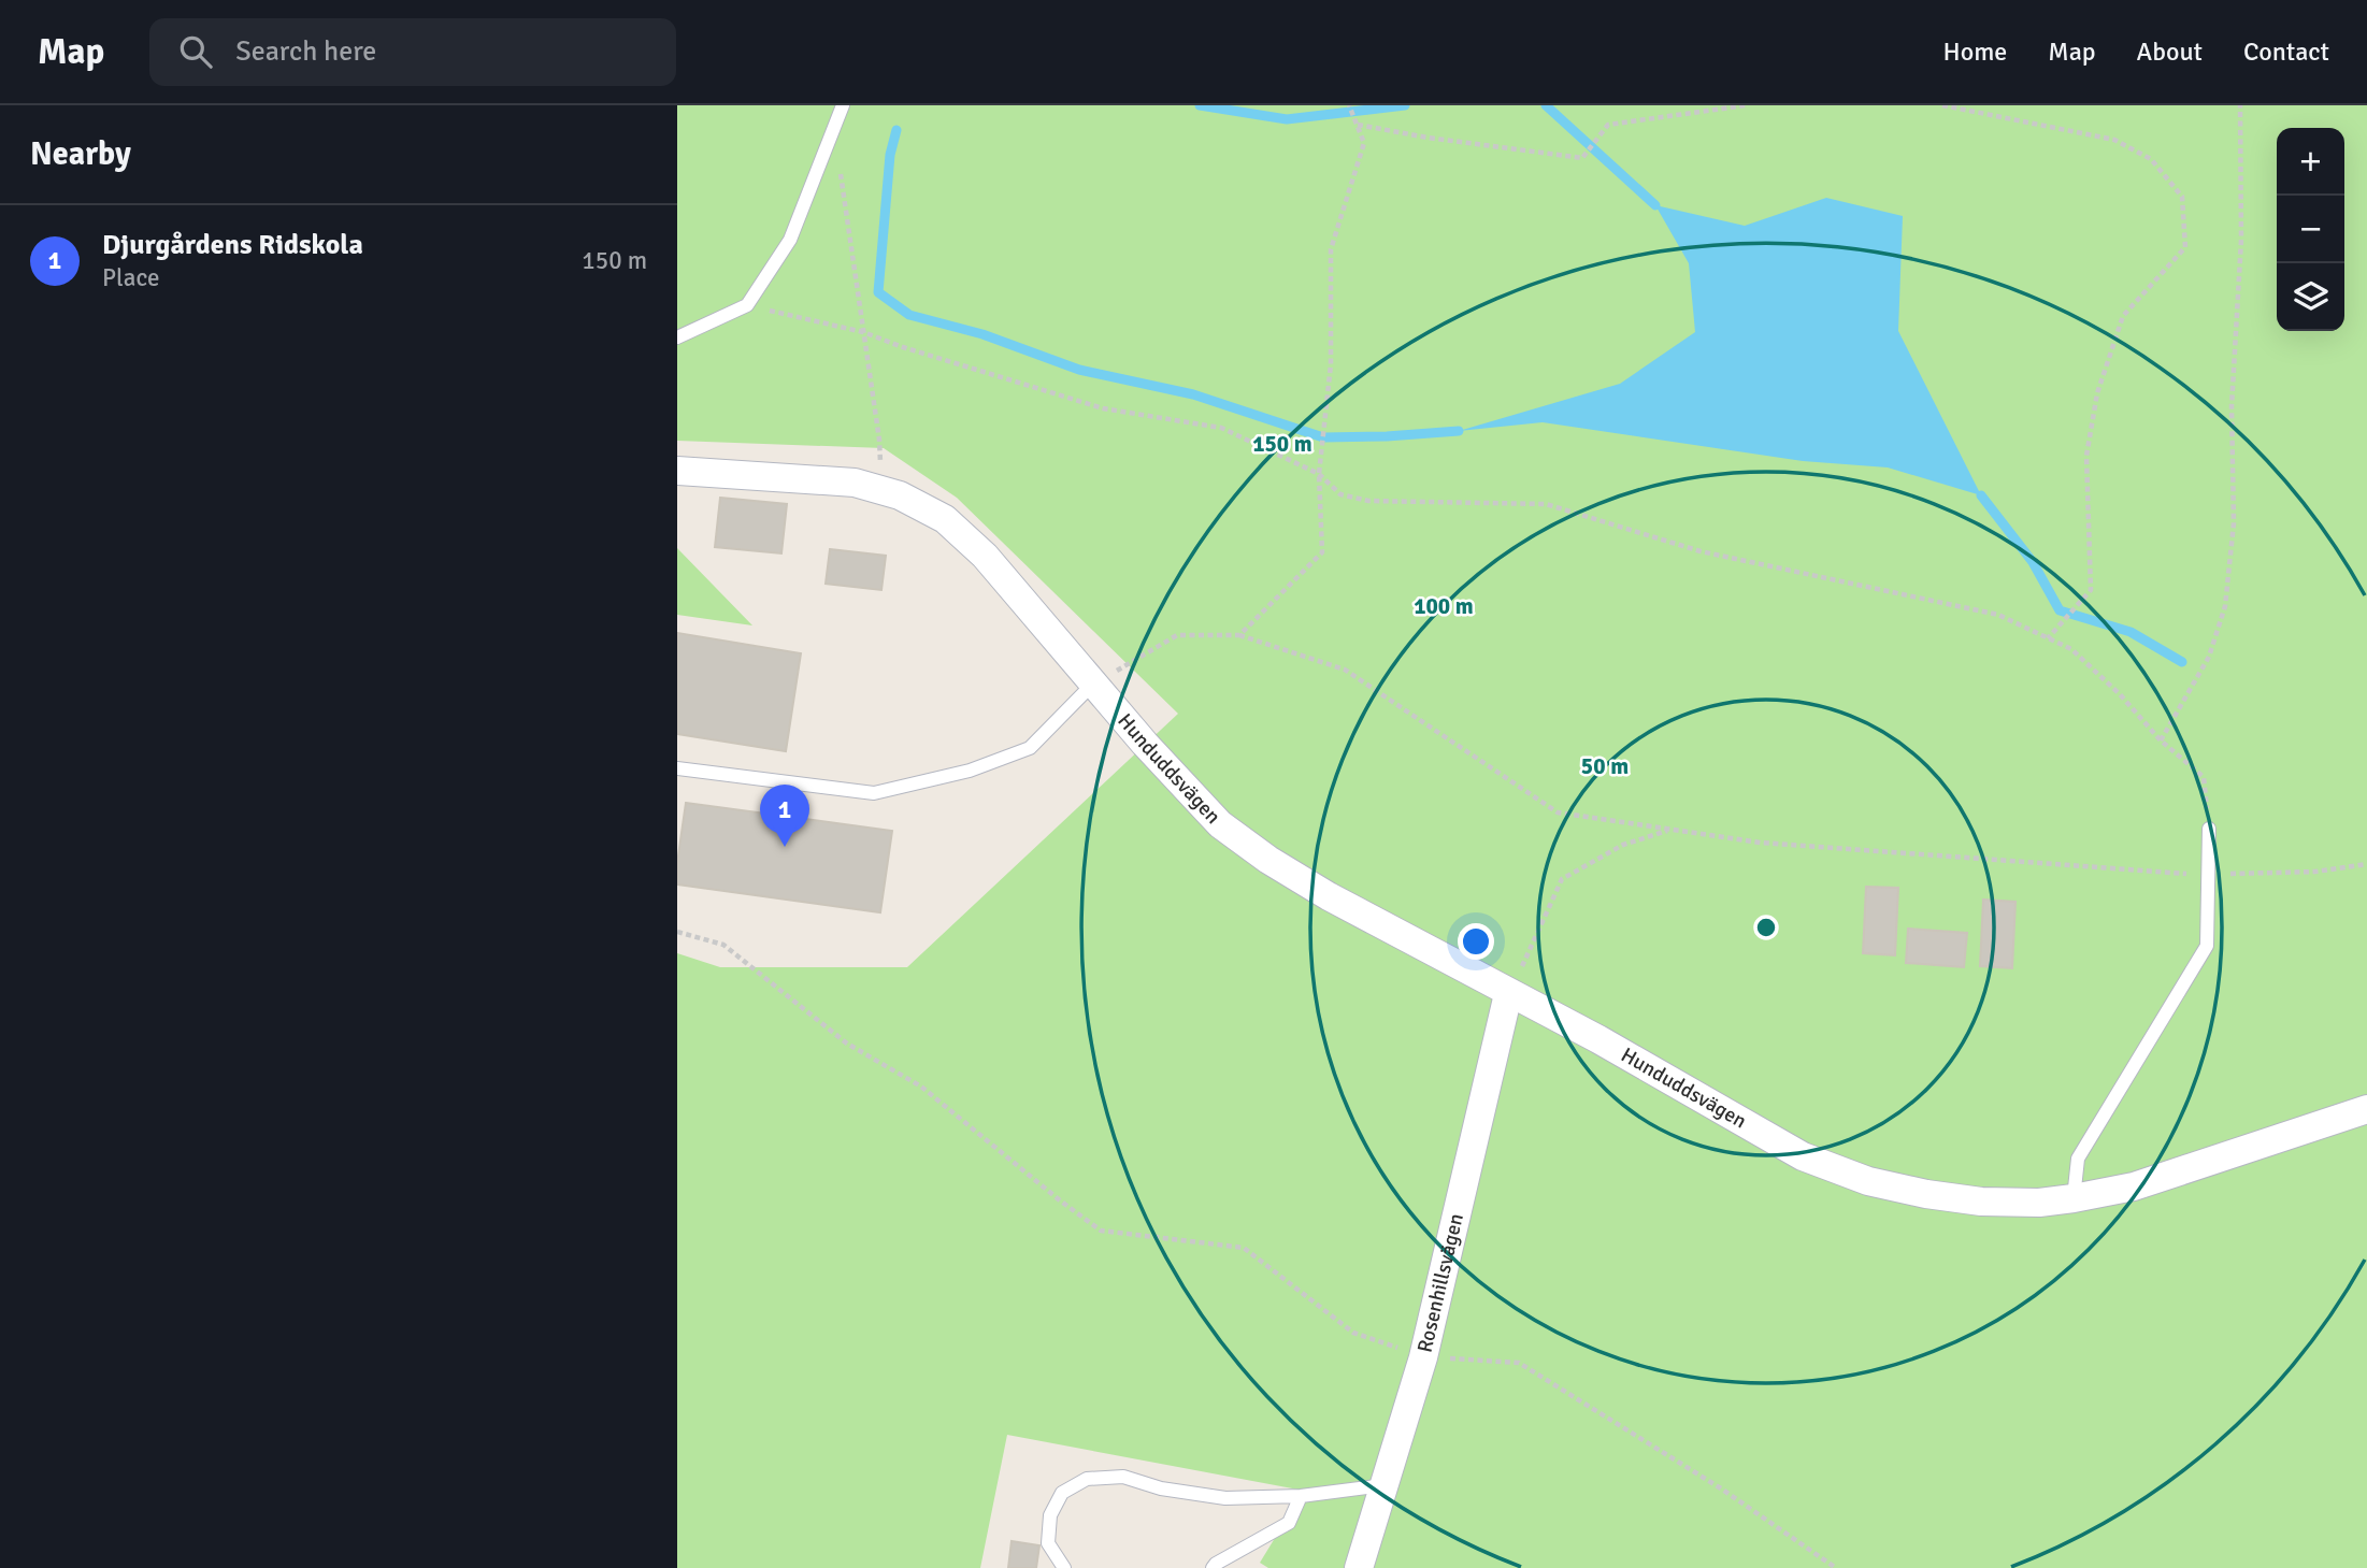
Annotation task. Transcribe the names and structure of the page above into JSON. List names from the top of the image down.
{
  "streets": {
    "street": ["Hunduddsvägen", "Rosenhillsvägen"]
  },
  "crossings": [
    ["Hunduddsvägen", "Rosenhillsvägen"]
  ],
  "page": {
    "header": "Map",
    "search": "Search here",
    "nav": [
      "Home",
      "Map",
      "About",
      "Contact"
    ],
    "heading": "Nearby",
    "map_buttons": ["+", "−"],
    "list": [
      {
        "mark": "1",
        "name": "Djurgårdens Ridskola",
        "note": "Place",
        "value": "150 m"
      }
    ],
    "pins": "1"
  },
  "rings": ["150 m", "100 m", "50 m"]
}
